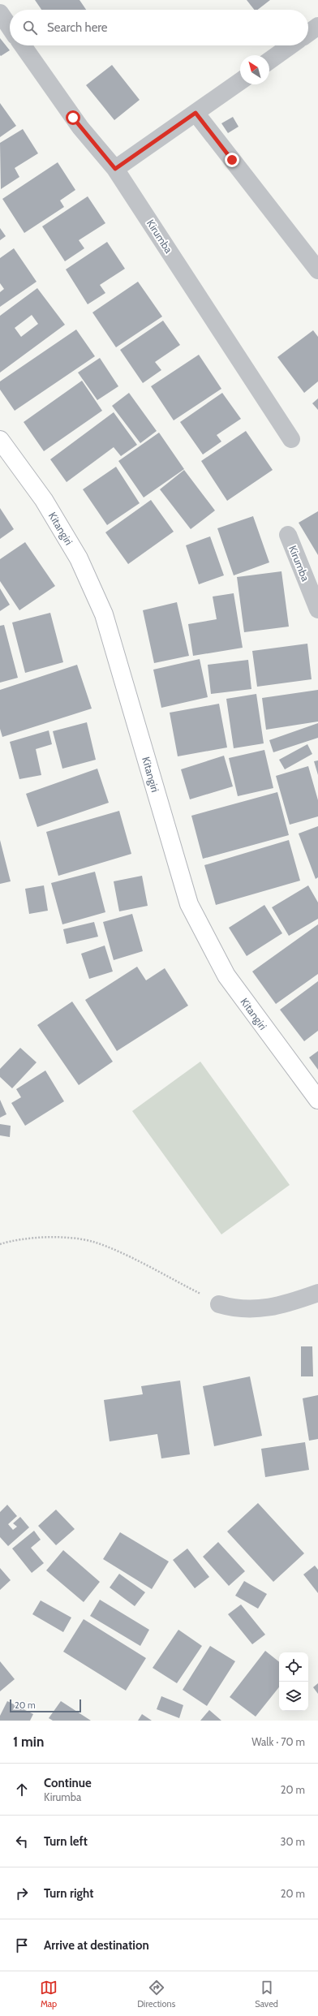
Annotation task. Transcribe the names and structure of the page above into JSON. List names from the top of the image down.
{
  "streets": {
    "main road": ["Kitangiri"],
    "street": ["Kirumba"]
  },
  "scale_bar": "20 m",
  "north": "top left",
  "page": {
    "search": "Search here",
    "scale": "20 m",
    "heading": ["1 min", "Walk · 70 m"],
    "list": [
      ["Continue", "Kirumba", "20 m"],
      ["Turn left", "30 m"],
      ["Turn right", "20 m"],
      "Arrive at destination"
    ],
    "nav": ["Map", "Directions", "Saved"]
  }
}
